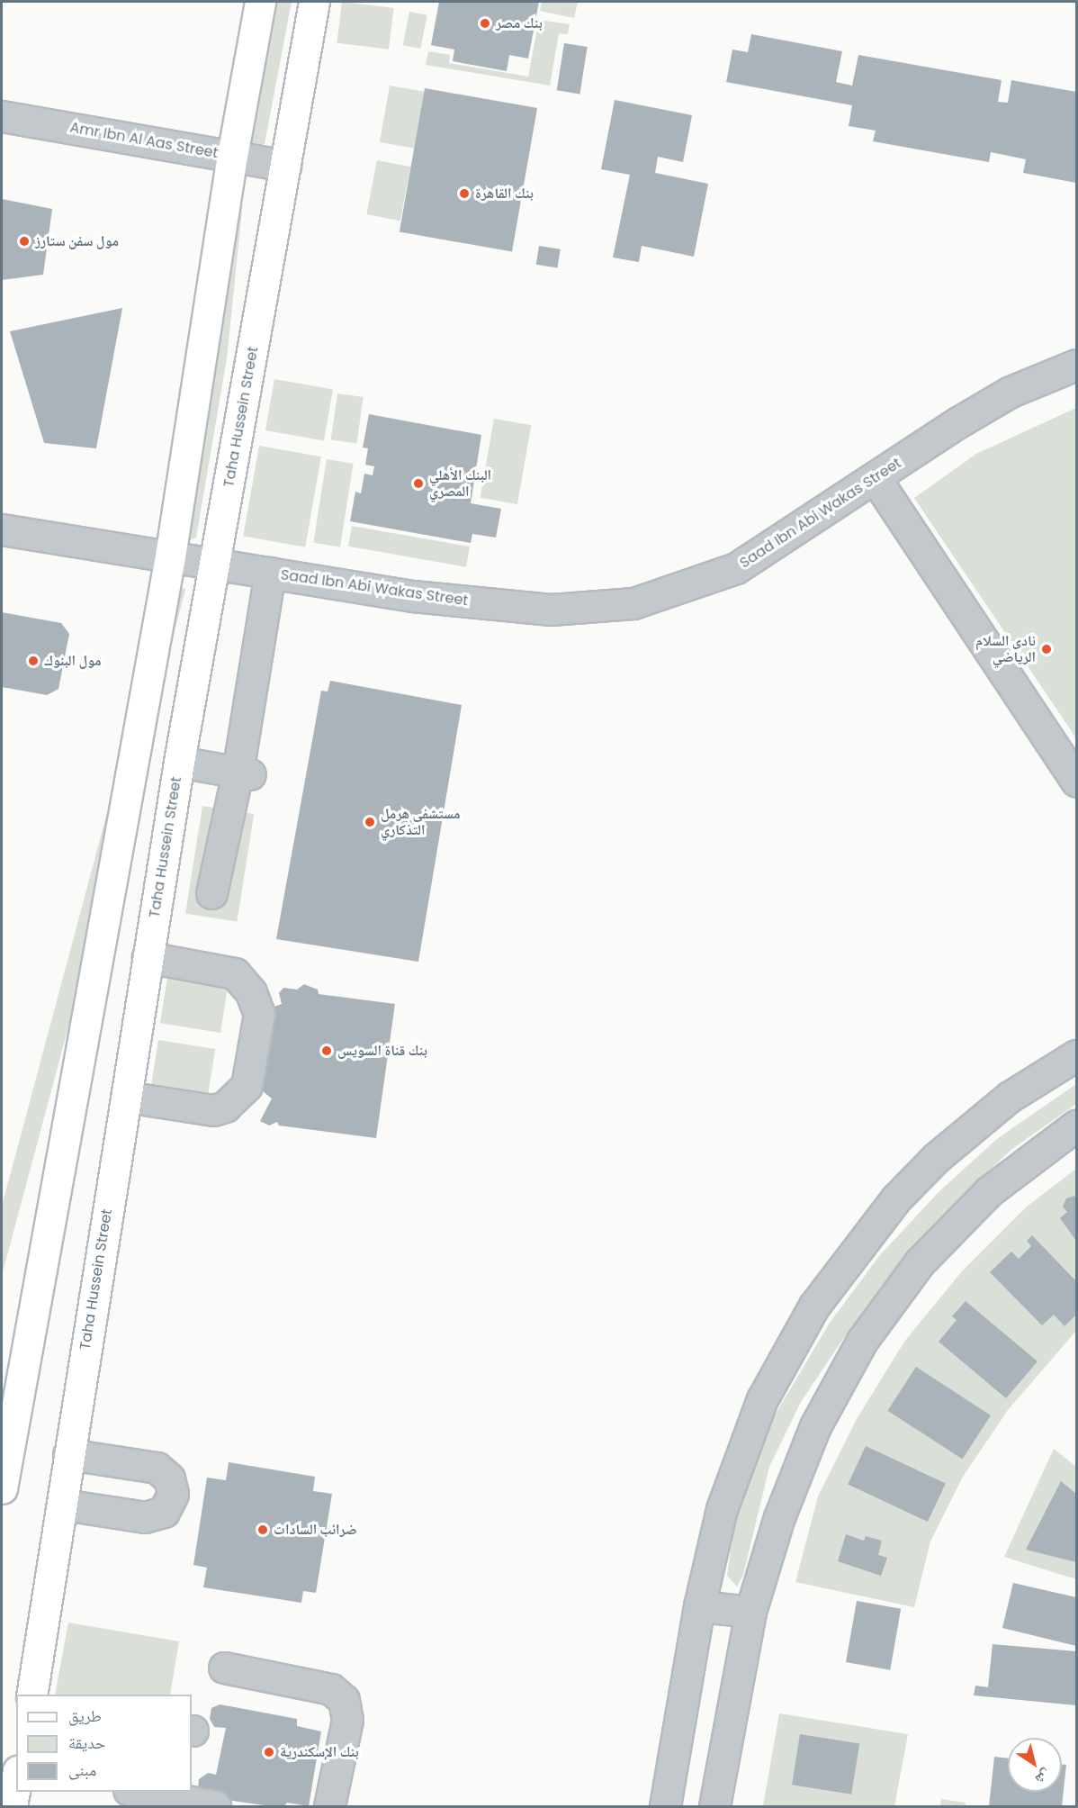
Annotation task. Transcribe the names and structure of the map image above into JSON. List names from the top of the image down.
{
  "streets": {
    "main road": ["Taha Hussein Street"],
    "street": ["Amr Ibn Al Aas Street", "Saad Ibn Abi Wakas Street"]
  },
  "crossings": [
    ["Amr Ibn Al Aas Street", "Taha Hussein Street"],
    ["Taha Hussein Street", "Saad Ibn Abi Wakas Street"]
  ],
  "places": [
    "بنك مصر",
    "بنك القاهرة",
    "مول سفن ستارز",
    "البنك الأهلي المصري",
    "نادي السلام الرياضي",
    "مول البنوك",
    "مستشفى هرمل التذكاري",
    "بنك قناة السويس",
    "ضرائب السادات",
    "بنك الإسكندرية"
  ],
  "legend": ["طريق", "حديقة", "مبنى"],
  "north": "bottom right"
}
